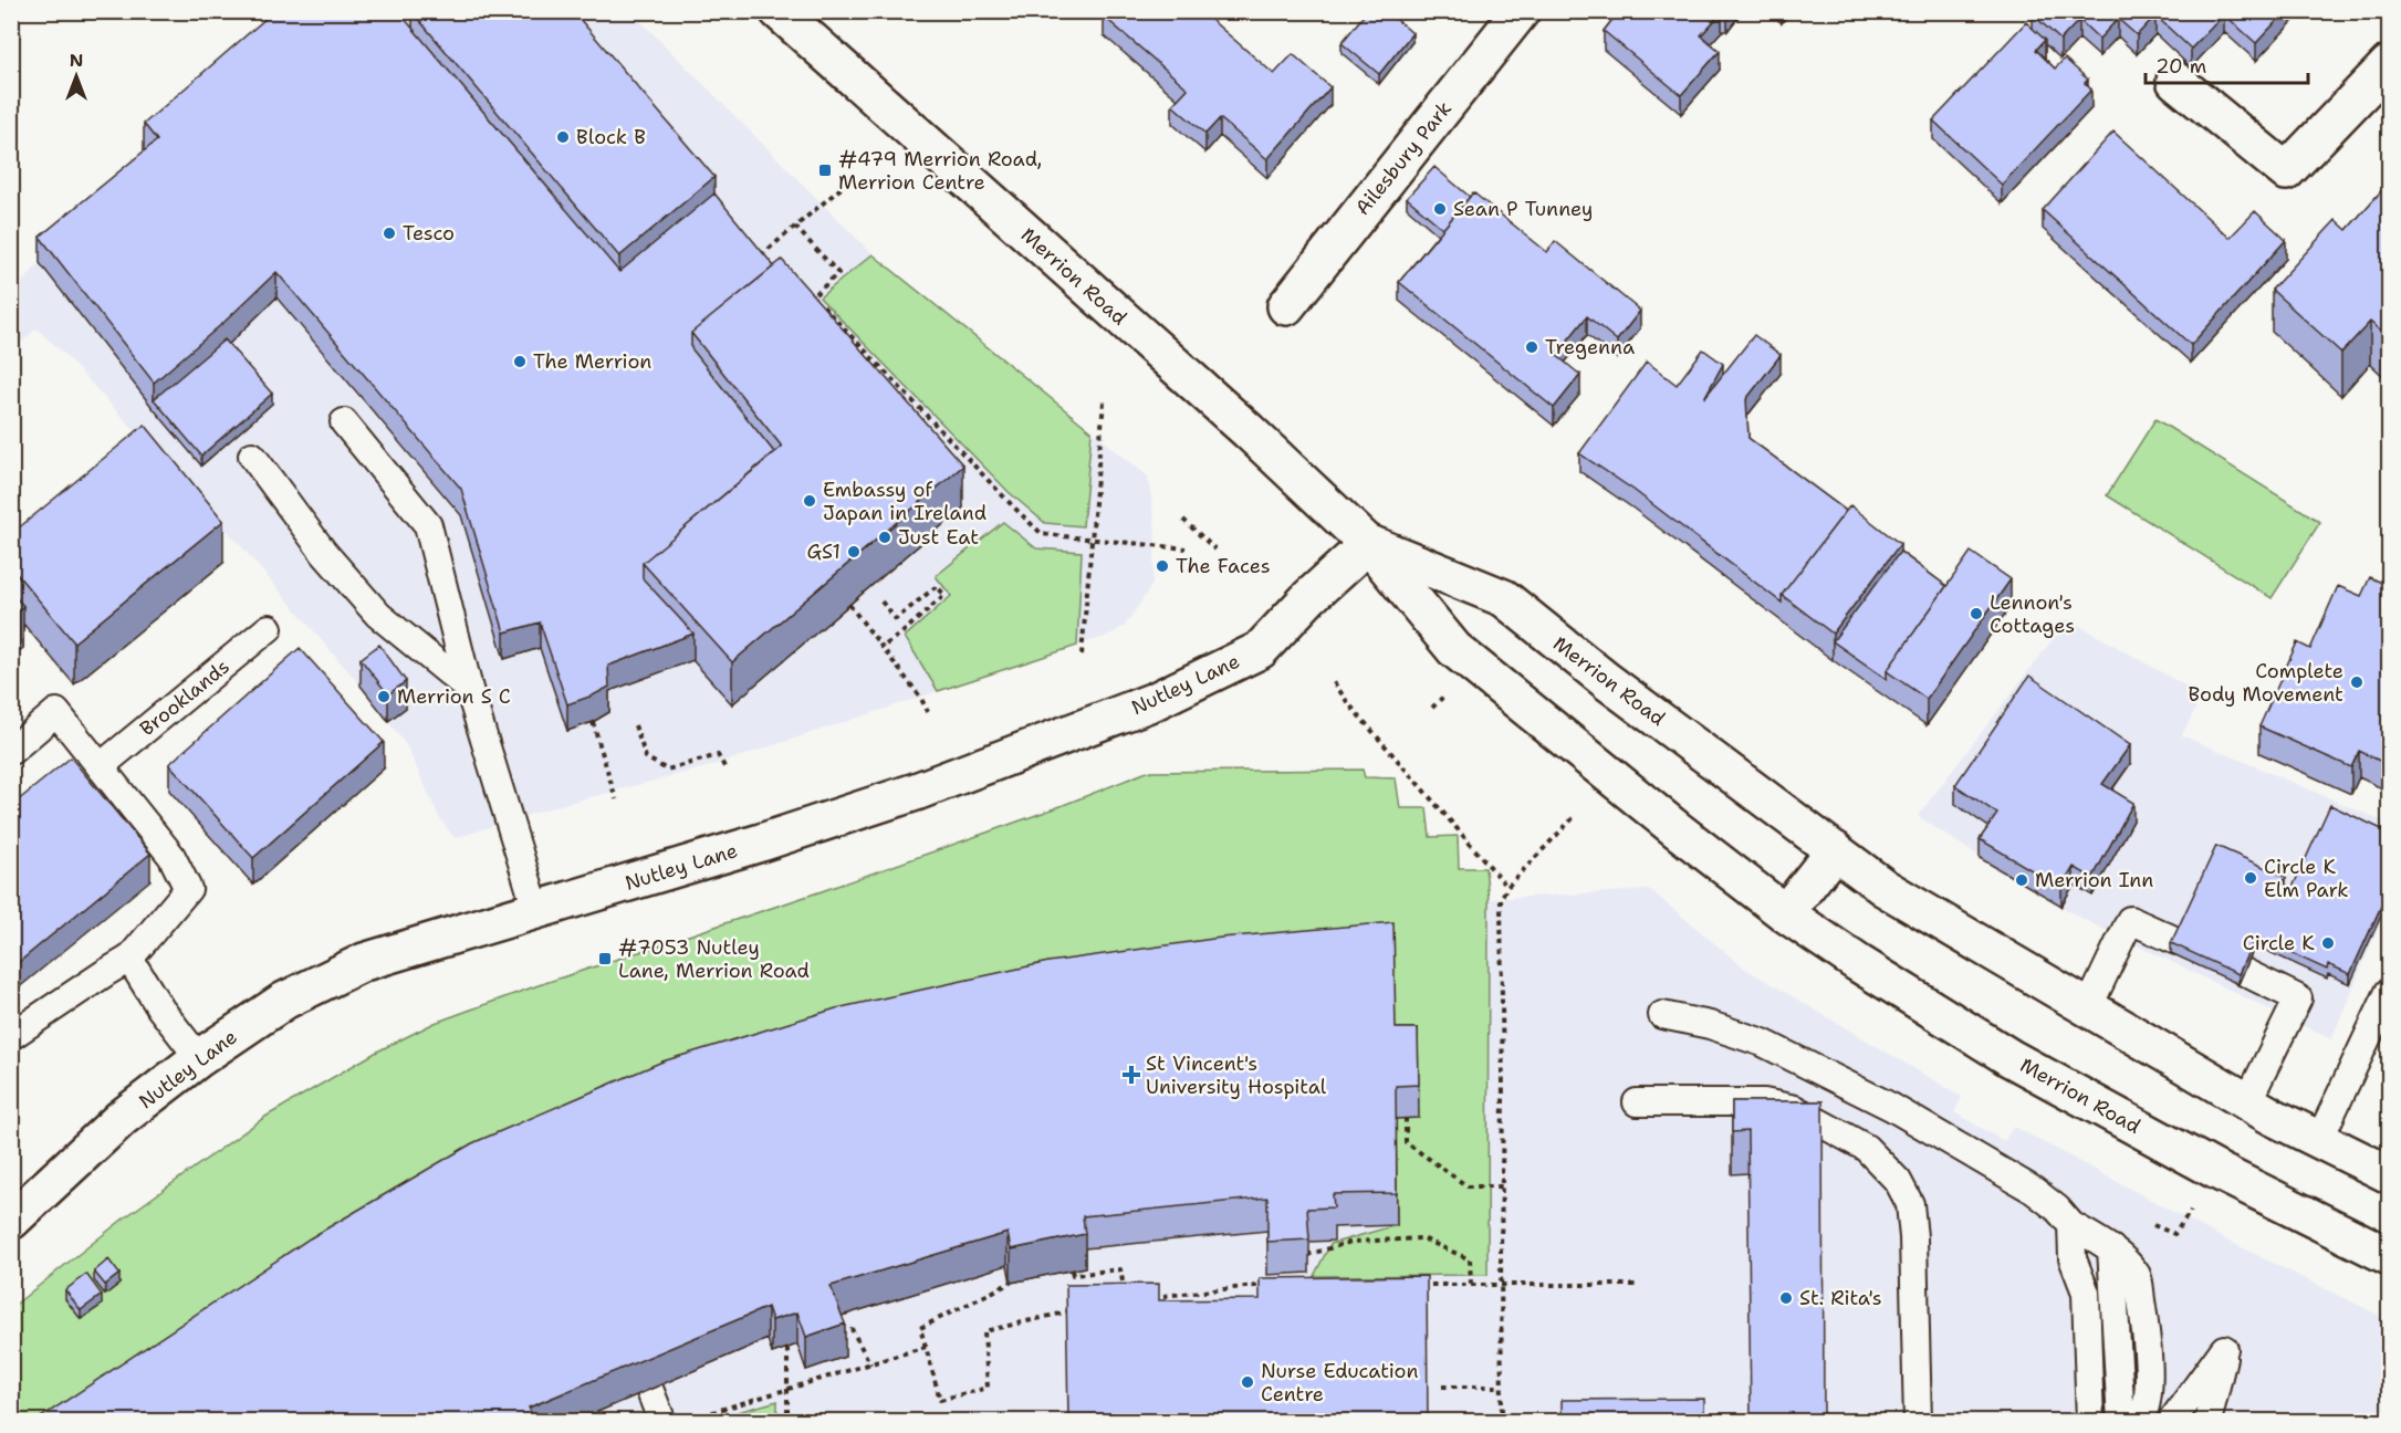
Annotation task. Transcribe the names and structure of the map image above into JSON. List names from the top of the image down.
{
  "streets": {
    "main road": ["Ailesbury Park", "Merrion Road", "Nutley Lane"],
    "lane": ["Brooklands"]
  },
  "crossings": [
    ["Merrion Road", "Nutley Lane"]
  ],
  "places": {
    "other": [
      "Block B",
      "Sean P Tunney",
      "Tesco",
      "Tregenna",
      "The Merrion",
      "Embassy of Japan in Ireland",
      "Just Eat",
      "GS1",
      "The Faces",
      "Lennon's Cottages",
      "Complete Body Movement",
      "Merrion S C",
      "Circle K Elm Park",
      "Merrion Inn",
      "Circle K",
      "St. Rita's",
      "Nurse Education Centre"
    ],
    "transit": ["#479 Merrion Road, Merrion Centre", "#7053 Nutley Lane, Merrion Road"],
    "health": ["St Vincent's University Hospital"]
  },
  "scale_bar": "20 m",
  "north": "top"
}
